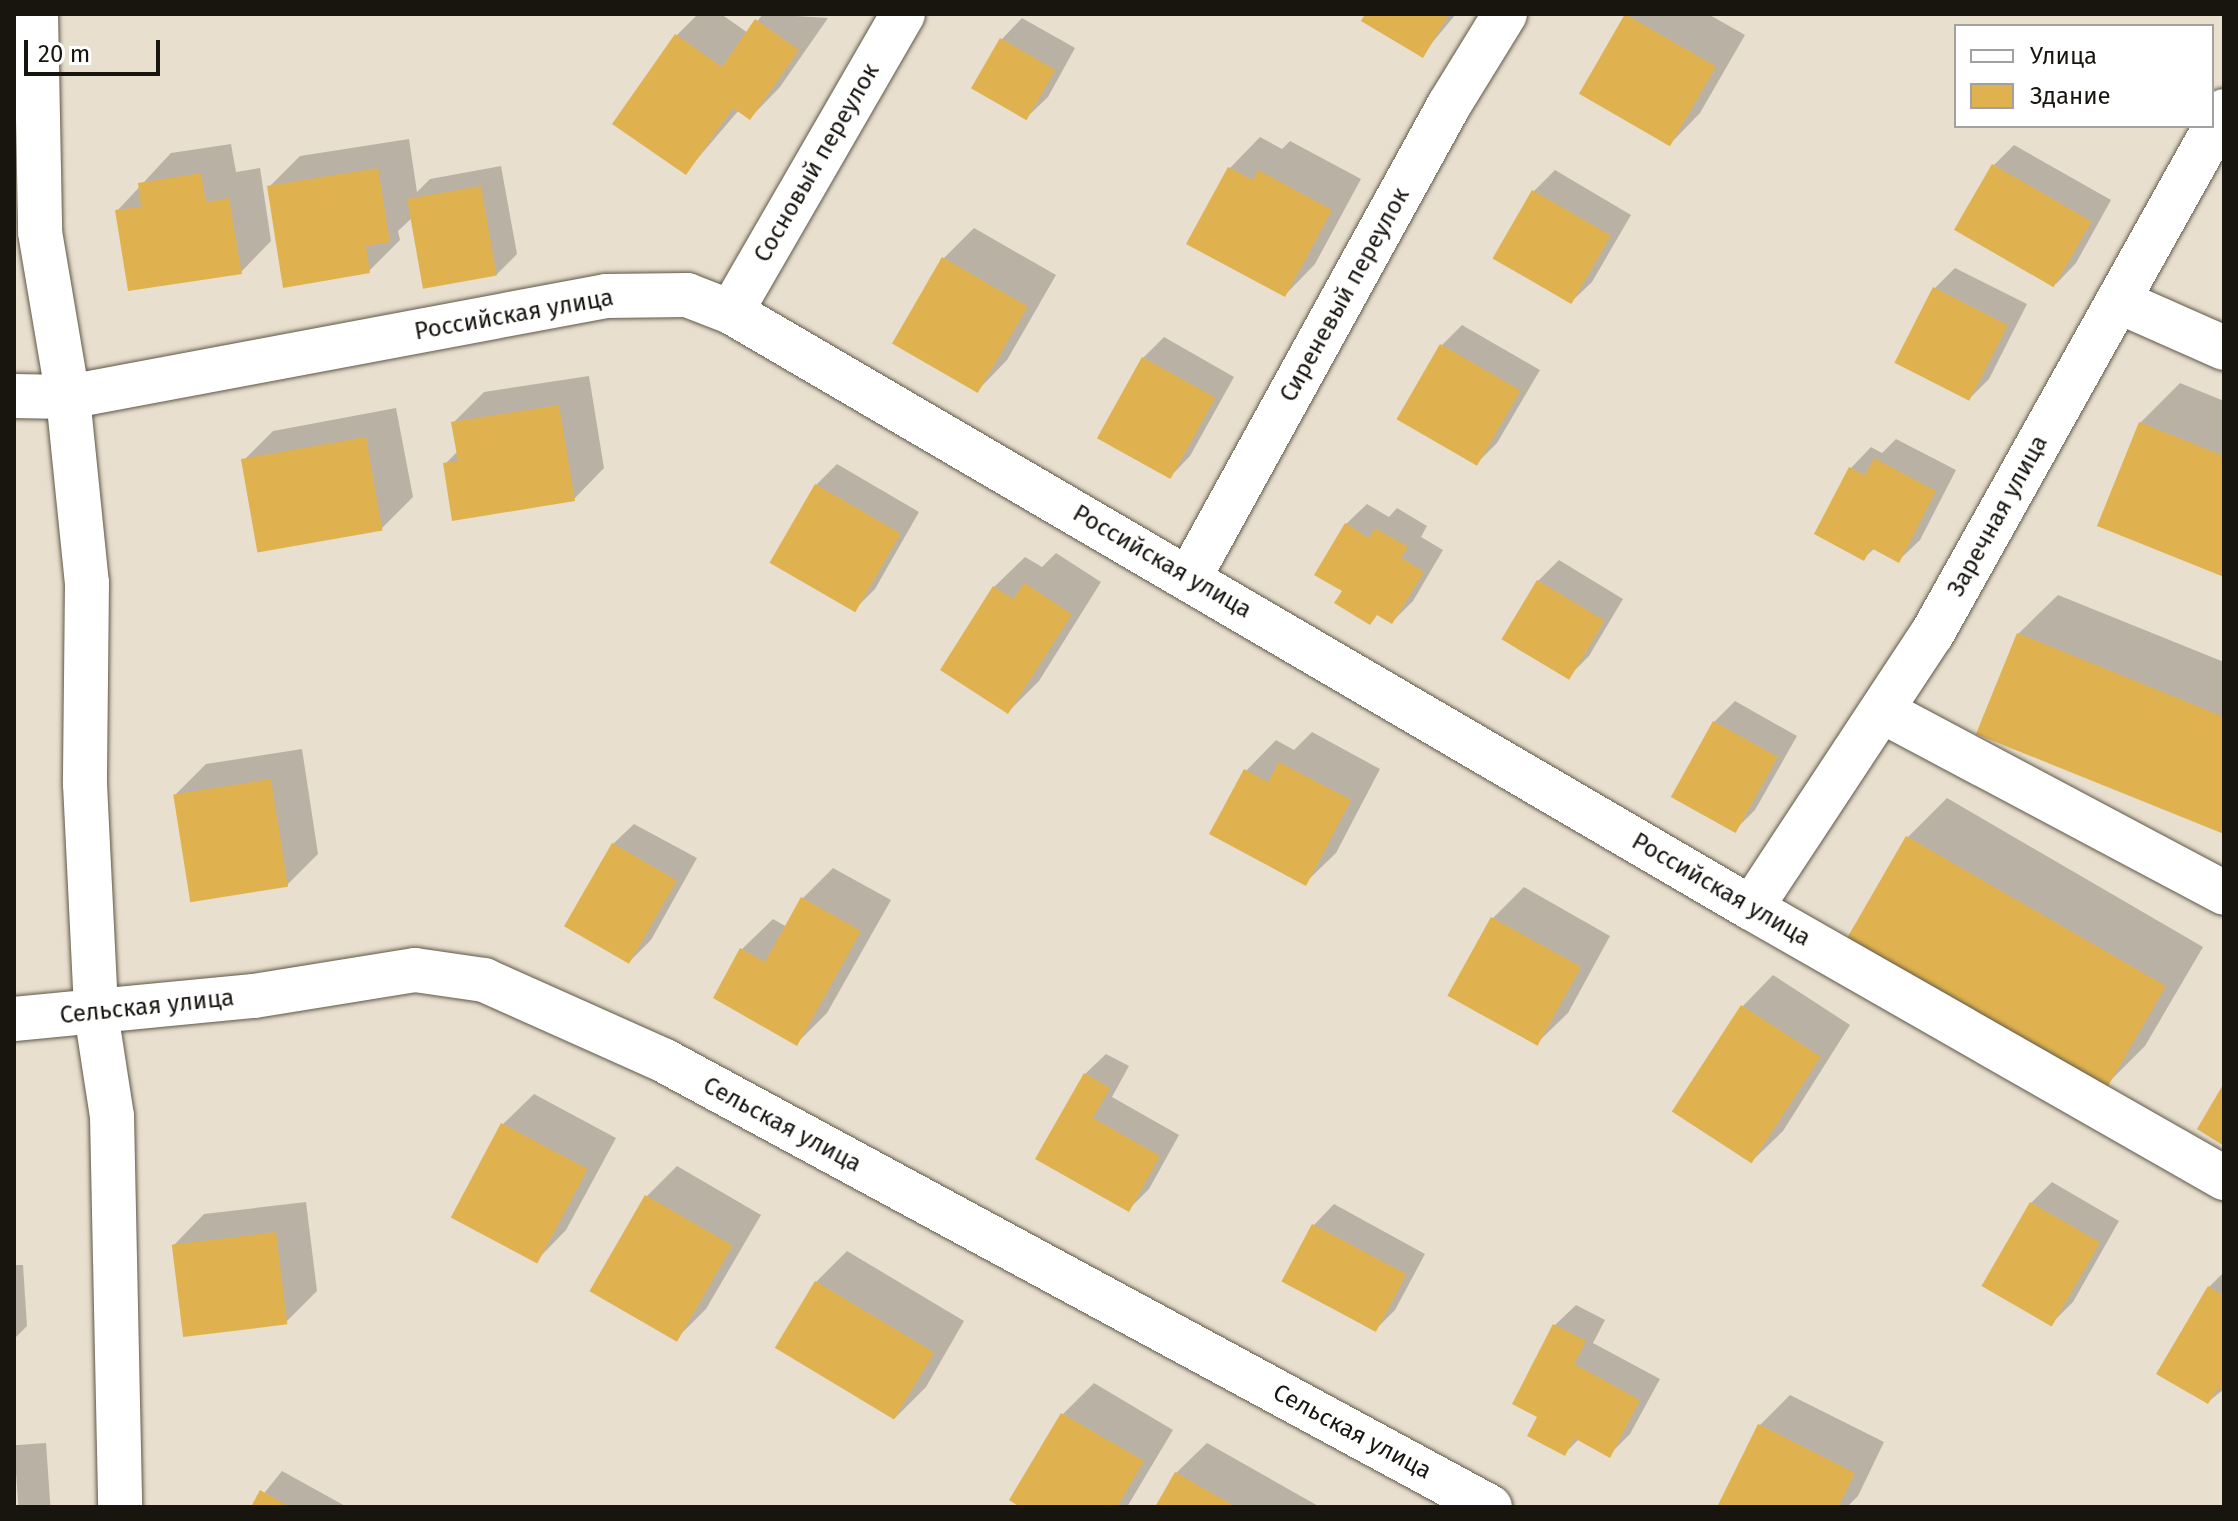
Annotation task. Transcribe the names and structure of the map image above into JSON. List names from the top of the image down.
{
  "streets": {
    "street": [
      "Сосновый переулок",
      "Сиреневый переулок",
      "Российская улица",
      "Заречная улица",
      "Сельская улица"
    ]
  },
  "crossings": [
    ["Сосновый переулок", "Российская улица"],
    ["Сиреневый переулок", "Российская улица"],
    ["Российская улица", "Заречная улица"]
  ],
  "legend": ["Улица", "Здание"],
  "scale_bar": "20 m"
}
